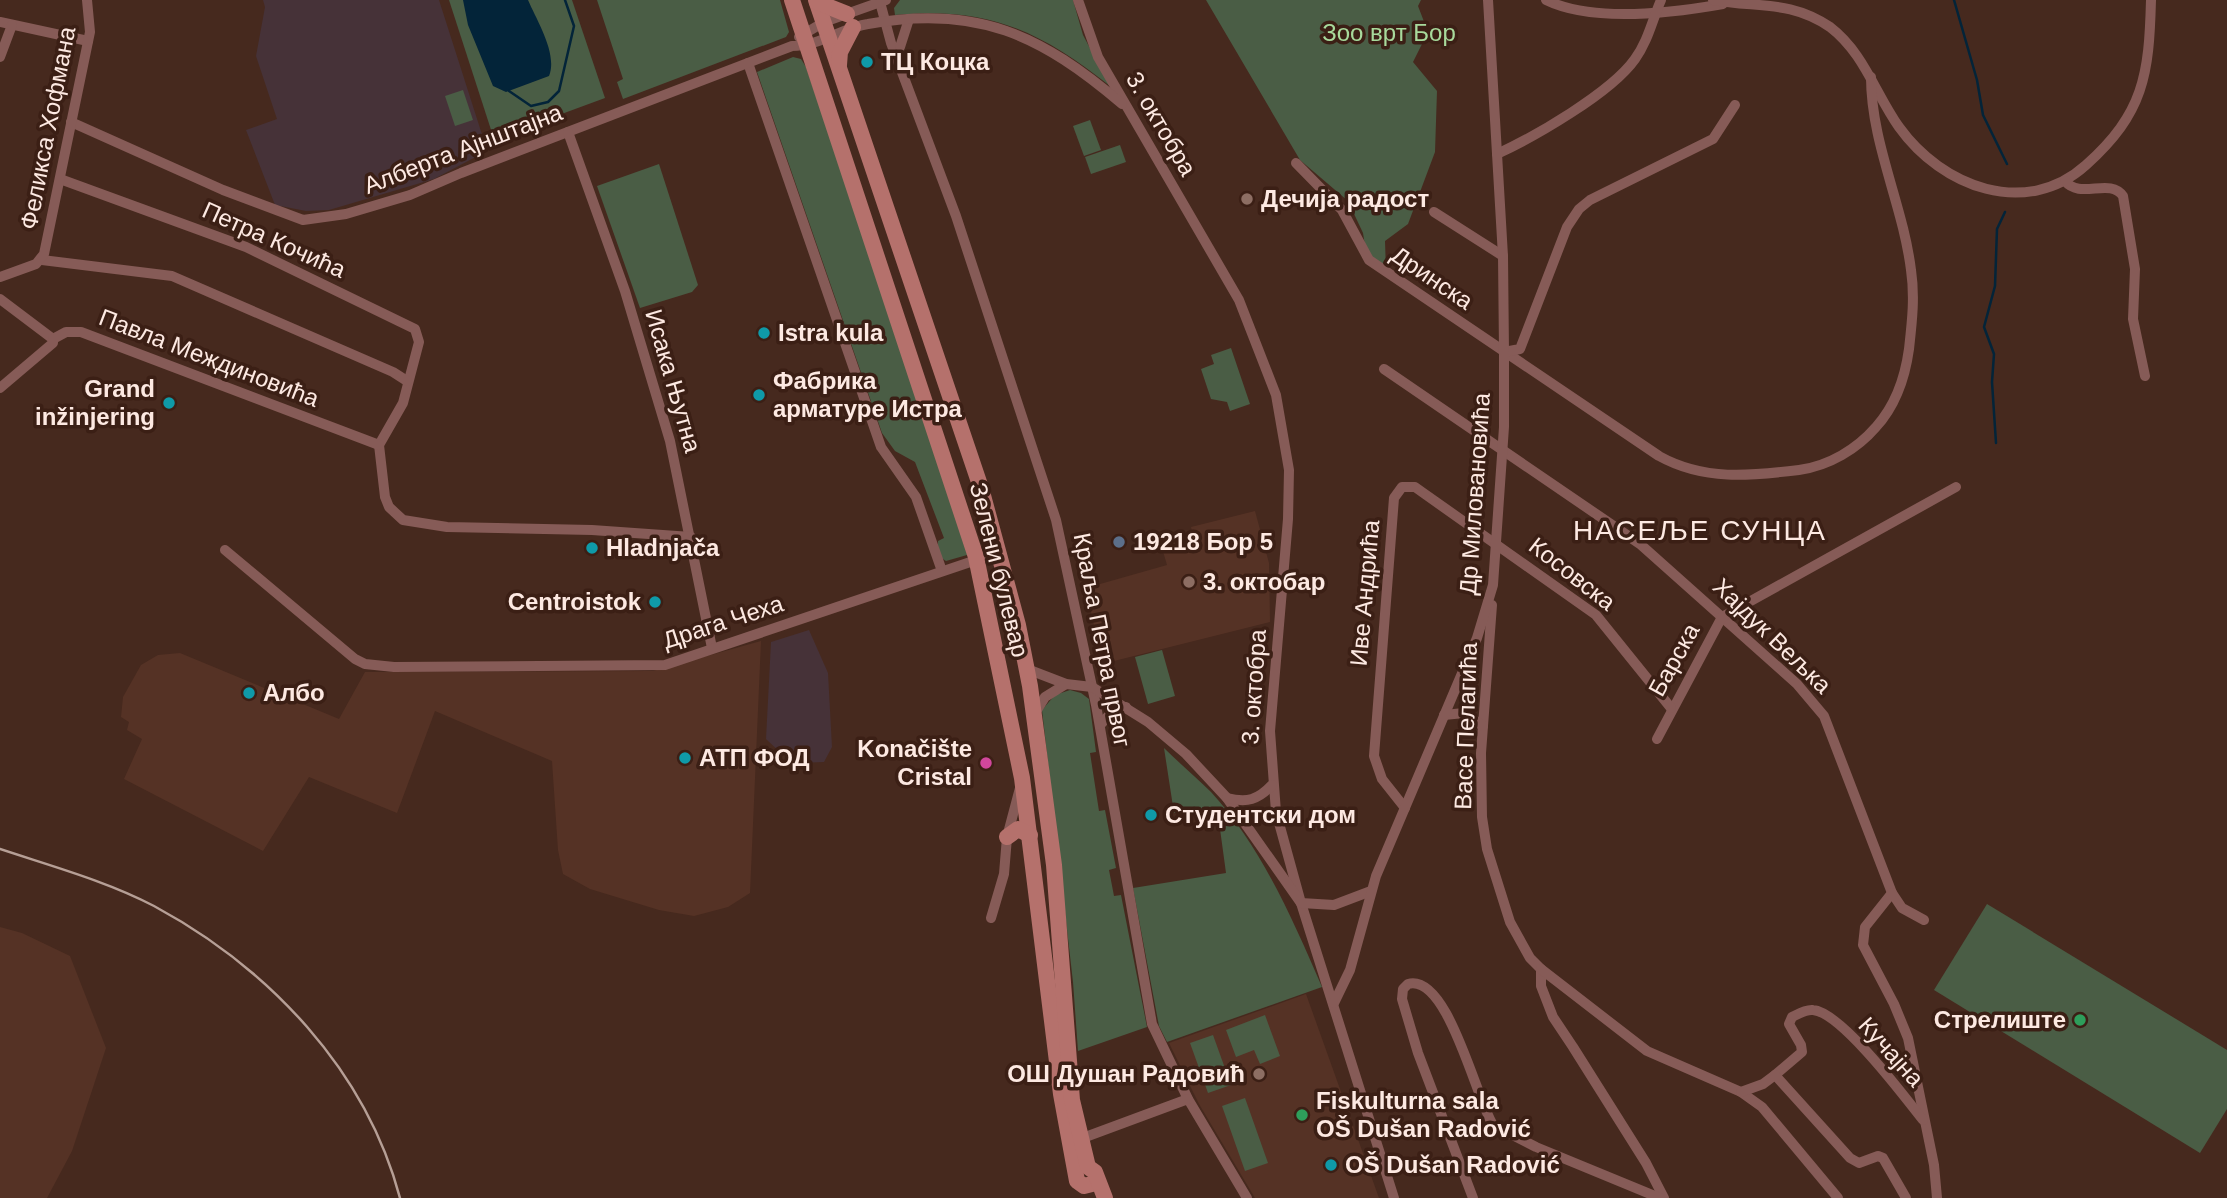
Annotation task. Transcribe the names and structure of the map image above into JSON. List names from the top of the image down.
{
  "streets": {
    "street": [
      "3. октобра",
      "Феликса Хофмана",
      "Алберта Ајнштајна",
      "Петра Кочића",
      "Дринска",
      "Павла Междиновића",
      "Исака Њутна",
      "Др Миловановића",
      "Зелени булевар",
      "Косовска",
      "Иве Андрића",
      "Драга Чеха",
      "Хајдук Вељка",
      "Краља Петра првог",
      "Барска",
      "Васе Пелагића",
      "Кучајна"
    ]
  },
  "crossings": [
    ["3. октобра", "Др Миловановића"],
    ["Феликса Хофмана", "Алберта Ајнштајна"],
    ["Феликса Хофмана", "Петра Кочића"],
    ["Алберта Ајнштајна", "Исака Њутна"],
    ["Алберта Ајнштајна", "Зелени булевар"],
    ["Петра Кочића", "Павла Междиновића"],
    ["Дринска", "Др Миловановића"],
    ["Исака Њутна", "Драга Чеха"],
    ["Др Миловановића", "Косовска"],
    ["Др Миловановића", "Иве Андрића"],
    ["Др Миловановића", "Хајдук Вељка"],
    ["Др Миловановића", "Васе Пелагића"],
    ["Зелени булевар", "Драга Чеха"],
    ["Косовска", "Иве Андрића"],
    ["Косовска", "Барска"],
    ["Хајдук Вељка", "Барска"]
  ],
  "districts": ["НАСЕЉЕ СУНЦА"],
  "parks": ["Зоо врт Бор"],
  "places": [
    "ТЦ Коцка",
    "Дечија радост",
    "Istra kula",
    "Фабрика арматуре Истра",
    "Grand inžinjering",
    "19218 Бор 5",
    "Hladnjača",
    "3. октобар",
    "Centroistok",
    "Албо",
    "АТП ФОД",
    "Konačište Cristal",
    "Студентски дом",
    "Стрелиште",
    "ОШ Душан Радовић",
    "Fiskulturna sala OŠ Dušan Radović",
    "OŠ Dušan Radović"
  ]
}
